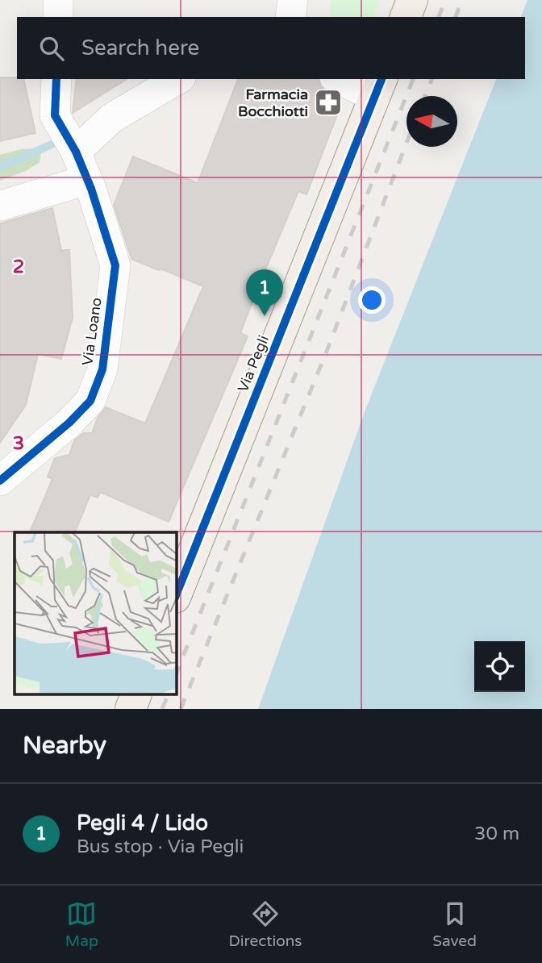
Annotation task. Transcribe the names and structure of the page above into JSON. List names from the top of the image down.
{
  "streets": {
    "main road": ["Via Pegli"],
    "street": ["Via Loano"]
  },
  "places": {
    "pharmacy": ["Farmacia Bocchiotti"]
  },
  "north": "left",
  "page": {
    "search": "Search here",
    "pins": "1",
    "heading": "Nearby",
    "list": [
      {
        "mark": "1",
        "name": "Pegli 4 / Lido",
        "note": "Bus stop · Via Pegli",
        "value": "30 m"
      }
    ],
    "nav": ["Map", "Directions", "Saved"]
  },
  "grid": {
    "rows": ["2", "3"]
  }
}
